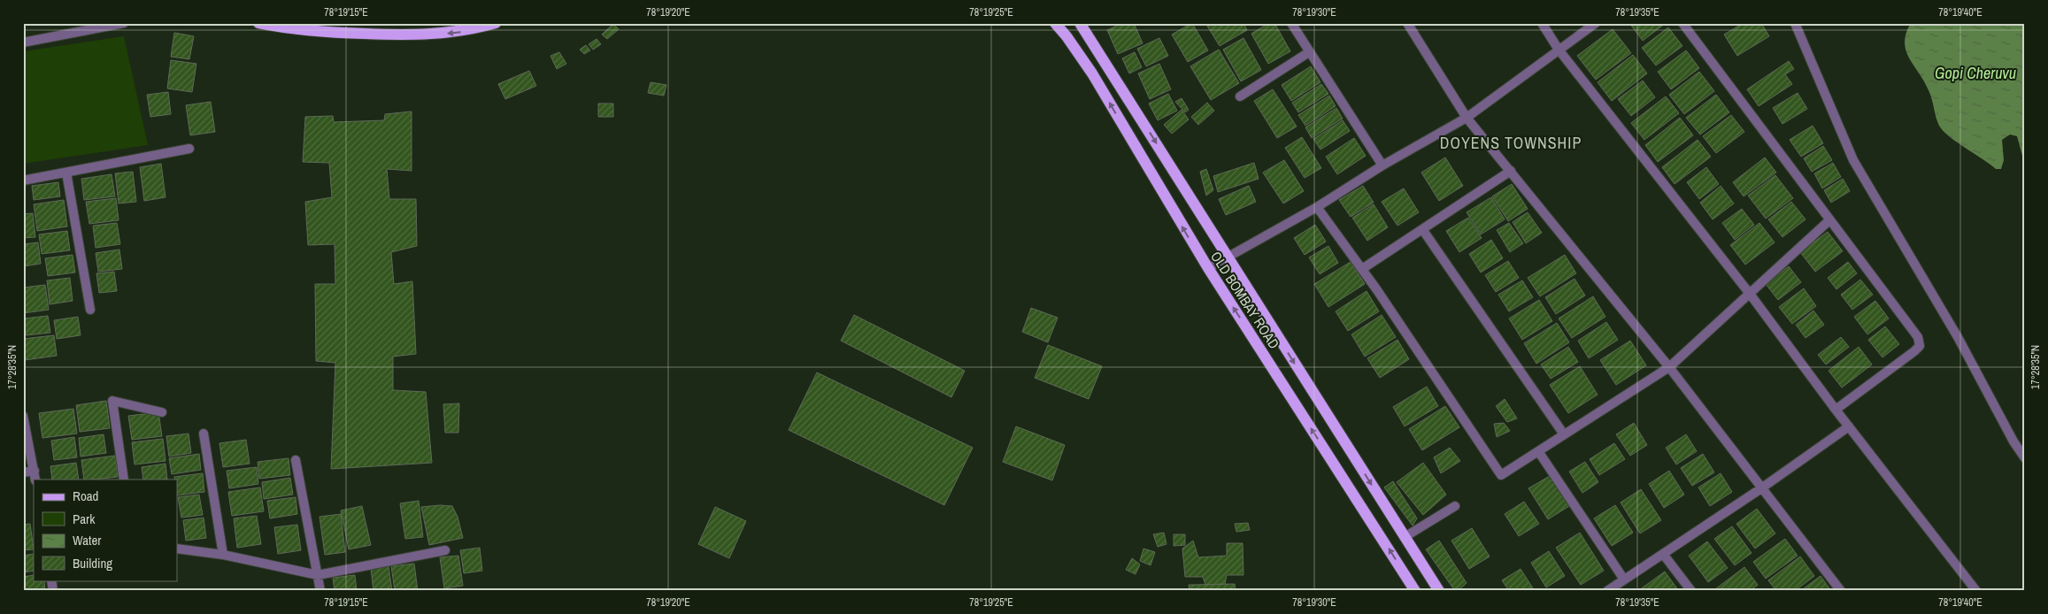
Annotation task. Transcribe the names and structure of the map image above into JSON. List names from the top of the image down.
{
  "streets": {
    "main road": ["OLD BOMBAY ROAD"]
  },
  "districts": ["DOYENS TOWNSHIP"],
  "water": ["Gopi Cheruvu"],
  "legend": [
    "Road",
    "Park",
    "Water",
    "Building"
  ],
  "coordinates": [
    "78°19'15\"E",
    "78°19'20\"E",
    "78°19'25\"E",
    "78°19'30\"E",
    "78°19'35\"E",
    "78°19'40\"E",
    "17°28'35\"N"
  ]
}
